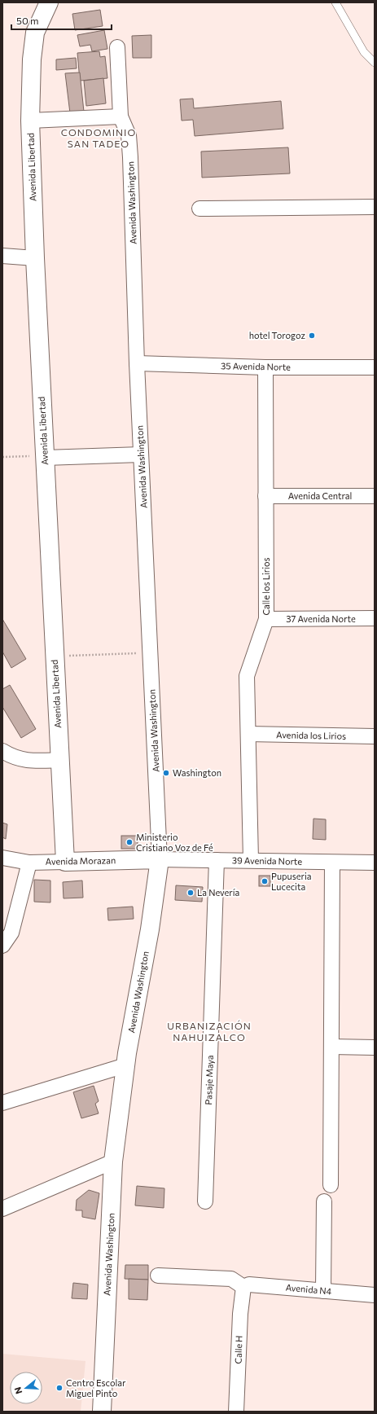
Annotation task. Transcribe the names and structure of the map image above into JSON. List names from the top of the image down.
{
  "streets": {
    "main road": ["Avenida Libertad", "Avenida Washington", "Avenida Morazan"],
    "street": [
      "35 Avenida Norte",
      "Avenida Central",
      "Calle los Lirios",
      "37 Avenida Norte",
      "Avenida los Lirios",
      "39 Avenida Norte",
      "Pasaje Maya",
      "Avenida N4",
      "Calle H"
    ]
  },
  "crossings": [
    ["Avenida Libertad", "Avenida Morazan"],
    ["Avenida Washington", "35 Avenida Norte"],
    ["Avenida Washington", "Avenida Morazan"],
    ["Avenida Washington", "39 Avenida Norte"],
    ["35 Avenida Norte", "Calle los Lirios"],
    ["Avenida Central", "Calle los Lirios"],
    ["Calle los Lirios", "37 Avenida Norte"],
    ["Calle los Lirios", "Avenida los Lirios"],
    ["Calle los Lirios", "39 Avenida Norte"],
    ["Avenida Morazan", "39 Avenida Norte"],
    ["39 Avenida Norte", "Pasaje Maya"],
    ["Avenida N4", "Calle H"]
  ],
  "districts": ["CONDOMINIO SAN TADEO", "URBANIZACIÓN NAHUIZALCO"],
  "places": [
    "hotel Torogoz",
    "Washington",
    "Ministerio Cristiano Voz de Fé",
    "Pupuseria Lucecita",
    "La Nevería",
    "Centro Escolar Miguel Pinto"
  ],
  "scale_bar": "50 m",
  "north": "left"
}
